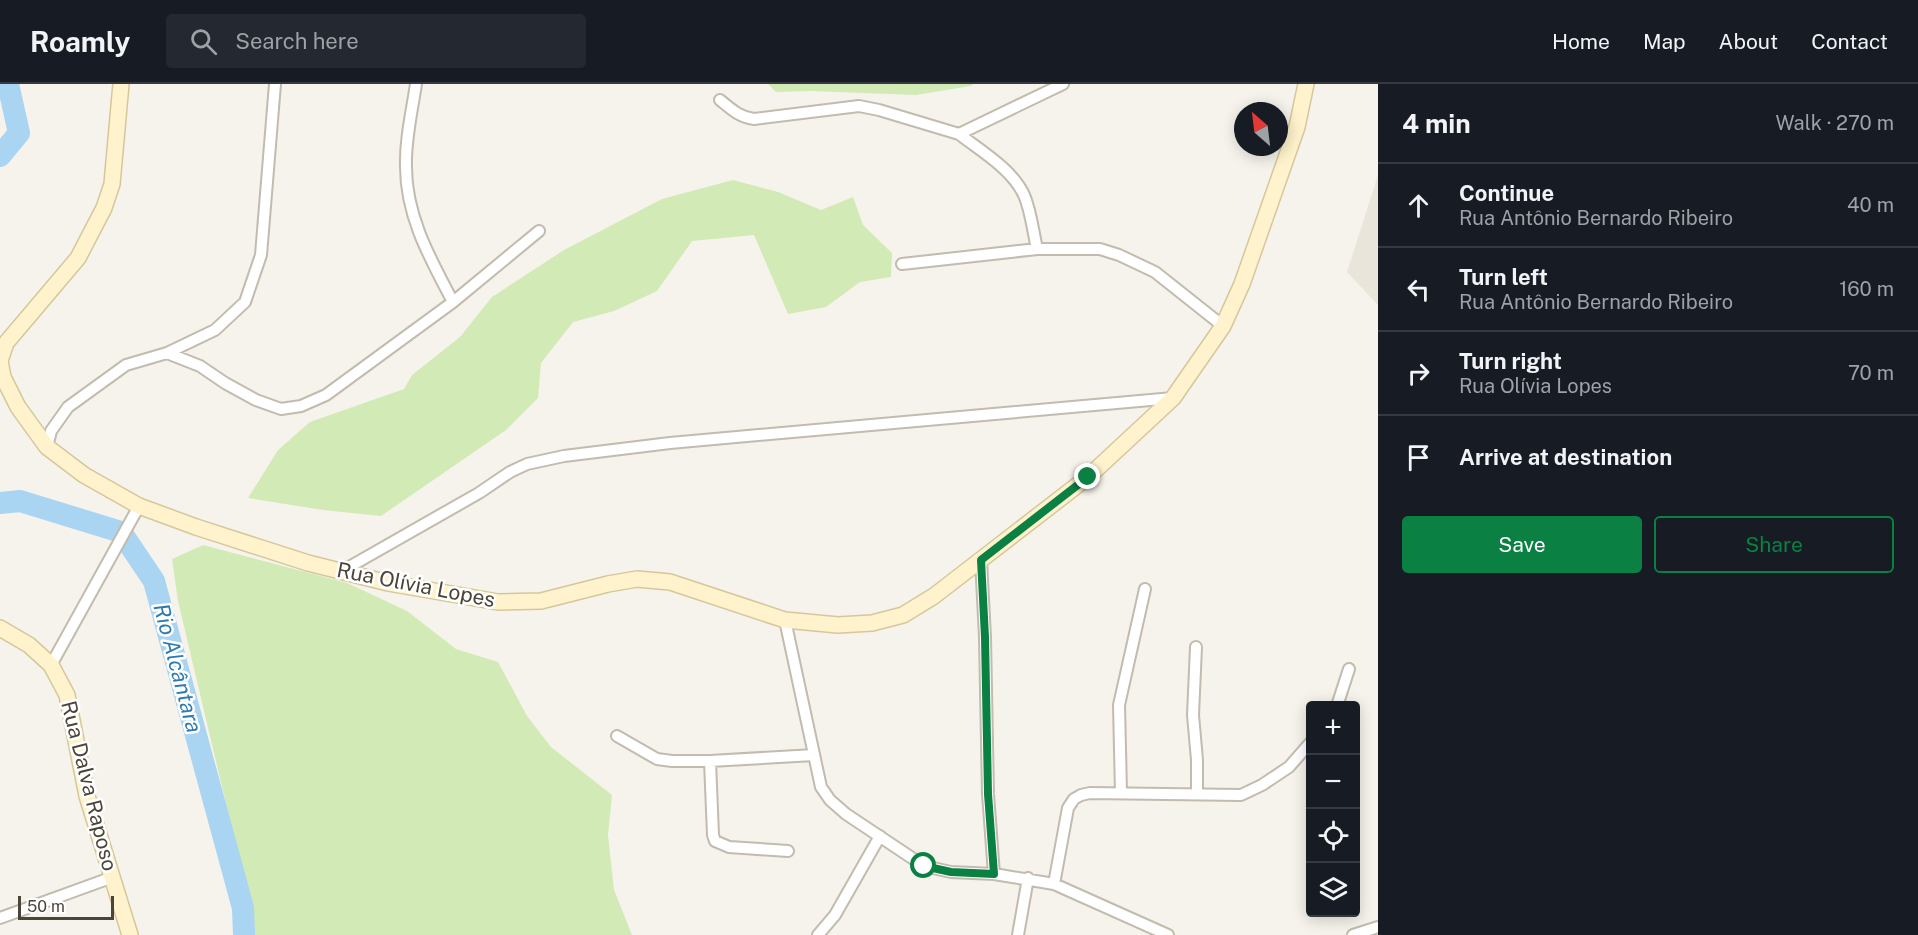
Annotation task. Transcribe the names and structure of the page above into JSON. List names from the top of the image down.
{
  "streets": {
    "street": ["Rua Olívia Lopes", "Rua Dalva Raposo"]
  },
  "water": ["Rio Alcântara"],
  "scale_bar": "50 m",
  "north": "top left",
  "page": {
    "header": "Roamly",
    "search": "Search here",
    "nav": [
      "Home",
      "Map",
      "About",
      "Contact"
    ],
    "heading": ["4 min", "Walk · 270 m"],
    "list": [
      ["Continue", "Rua Antônio Bernardo Ribeiro", "40 m"],
      ["Turn left", "Rua Antônio Bernardo Ribeiro", "160 m"],
      ["Turn right", "Rua Olívia Lopes", "70 m"],
      "Arrive at destination"
    ],
    "buttons": ["Save", "Share"],
    "map_buttons": ["+", "−"],
    "scale": "50 m"
  }
}
